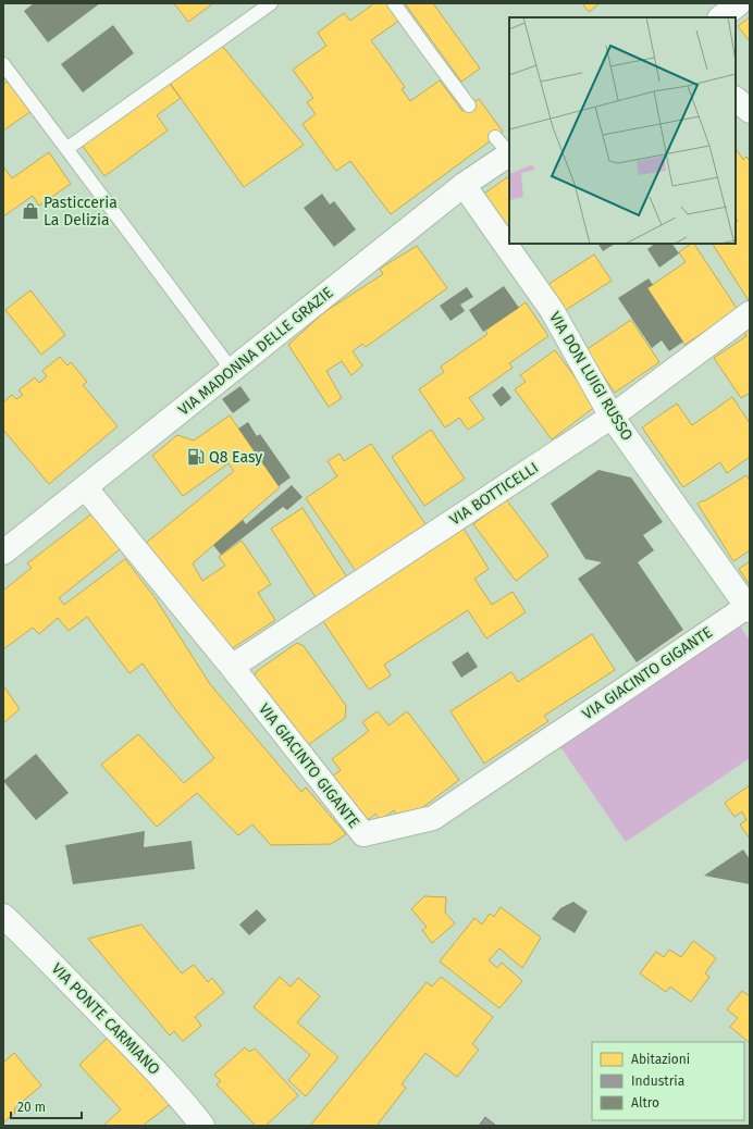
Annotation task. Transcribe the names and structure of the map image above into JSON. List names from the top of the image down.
{
  "streets": {
    "street": [
      "VIA MADONNA DELLE GRAZIE",
      "VIA DON LUIGI RUSSO",
      "VIA BOTTICELLI",
      "VIA GIACINTO GIGANTE",
      "VIA PONTE CARMIANO"
    ]
  },
  "crossings": [
    ["VIA MADONNA DELLE GRAZIE", "VIA DON LUIGI RUSSO"],
    ["VIA MADONNA DELLE GRAZIE", "VIA GIACINTO GIGANTE"],
    ["VIA DON LUIGI RUSSO", "VIA BOTTICELLI"],
    ["VIA DON LUIGI RUSSO", "VIA GIACINTO GIGANTE"],
    ["VIA BOTTICELLI", "VIA GIACINTO GIGANTE"]
  ],
  "places": {
    "shop": ["Pasticceria La Delizia"],
    "fuel station": ["Q8 Easy"]
  },
  "legend": ["Abitazioni", "Industria", "Altro"],
  "scale_bar": "20 m"
}
